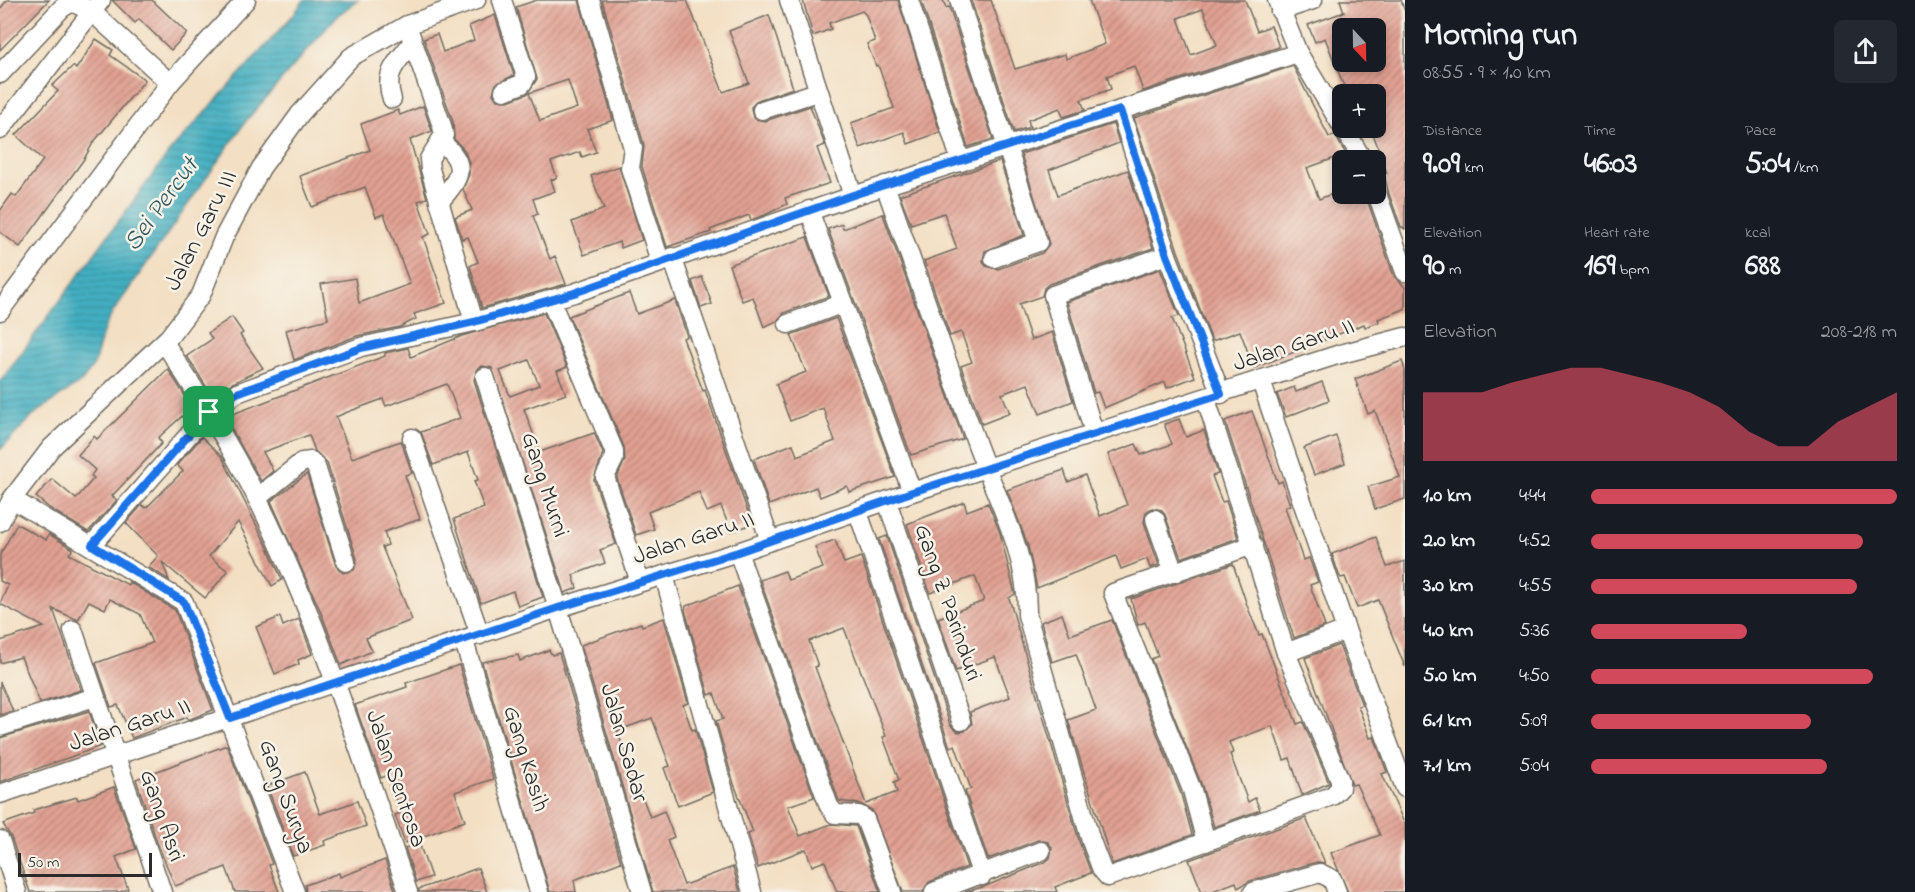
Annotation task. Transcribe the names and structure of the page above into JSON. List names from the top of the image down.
{
  "streets": {
    "street": [
      "Jalan Garu III",
      "Jalan Garu II",
      "Gang Murni",
      "Gang Z Parinduri",
      "Jalan Sadar",
      "Gang Kasih",
      "Jalan Sentosa",
      "Gang Surya",
      "Gang Asri"
    ]
  },
  "crossings": [
    ["Jalan Garu III", "Jalan Sentosa"],
    ["Jalan Garu III", "Gang Surya"],
    ["Jalan Garu II", "Gang Murni"],
    ["Jalan Garu II", "Gang Z Parinduri"],
    ["Jalan Garu II", "Jalan Sadar"],
    ["Jalan Garu II", "Gang Kasih"],
    ["Jalan Garu II", "Jalan Sentosa"],
    ["Jalan Garu II", "Gang Surya"],
    ["Jalan Garu II", "Gang Asri"],
    ["Gang Murni", "Jalan Sadar"]
  ],
  "water": ["Sei Percut"],
  "scale_bar": "50 m",
  "north": "bottom",
  "page": {
    "heading": ["Morning run", "08:55 · 9 × 1.0 km"],
    "map_buttons": ["+", "−"],
    "stats": [
      ["Distance", "9.09 km"],
      ["Time", "46:03"],
      ["Pace", "5:04 /km"],
      ["Elevation", "90 m"],
      ["Heart rate", "169 bpm"],
      ["kcal", "688"]
    ],
    "chart": ["Elevation", "208–218 m"],
    "list": [
      {
        "name": "1.0 km",
        "note": "4:44"
      },
      {
        "name": "2.0 km",
        "note": "4:52"
      },
      {
        "name": "3.0 km",
        "note": "4:55"
      },
      {
        "name": "4.0 km",
        "note": "5:36"
      },
      {
        "name": "5.0 km",
        "note": "4:50"
      },
      {
        "name": "6.1 km",
        "note": "5:09"
      },
      {
        "name": "7.1 km",
        "note": "5:04"
      }
    ],
    "scale": "50 m"
  }
}
